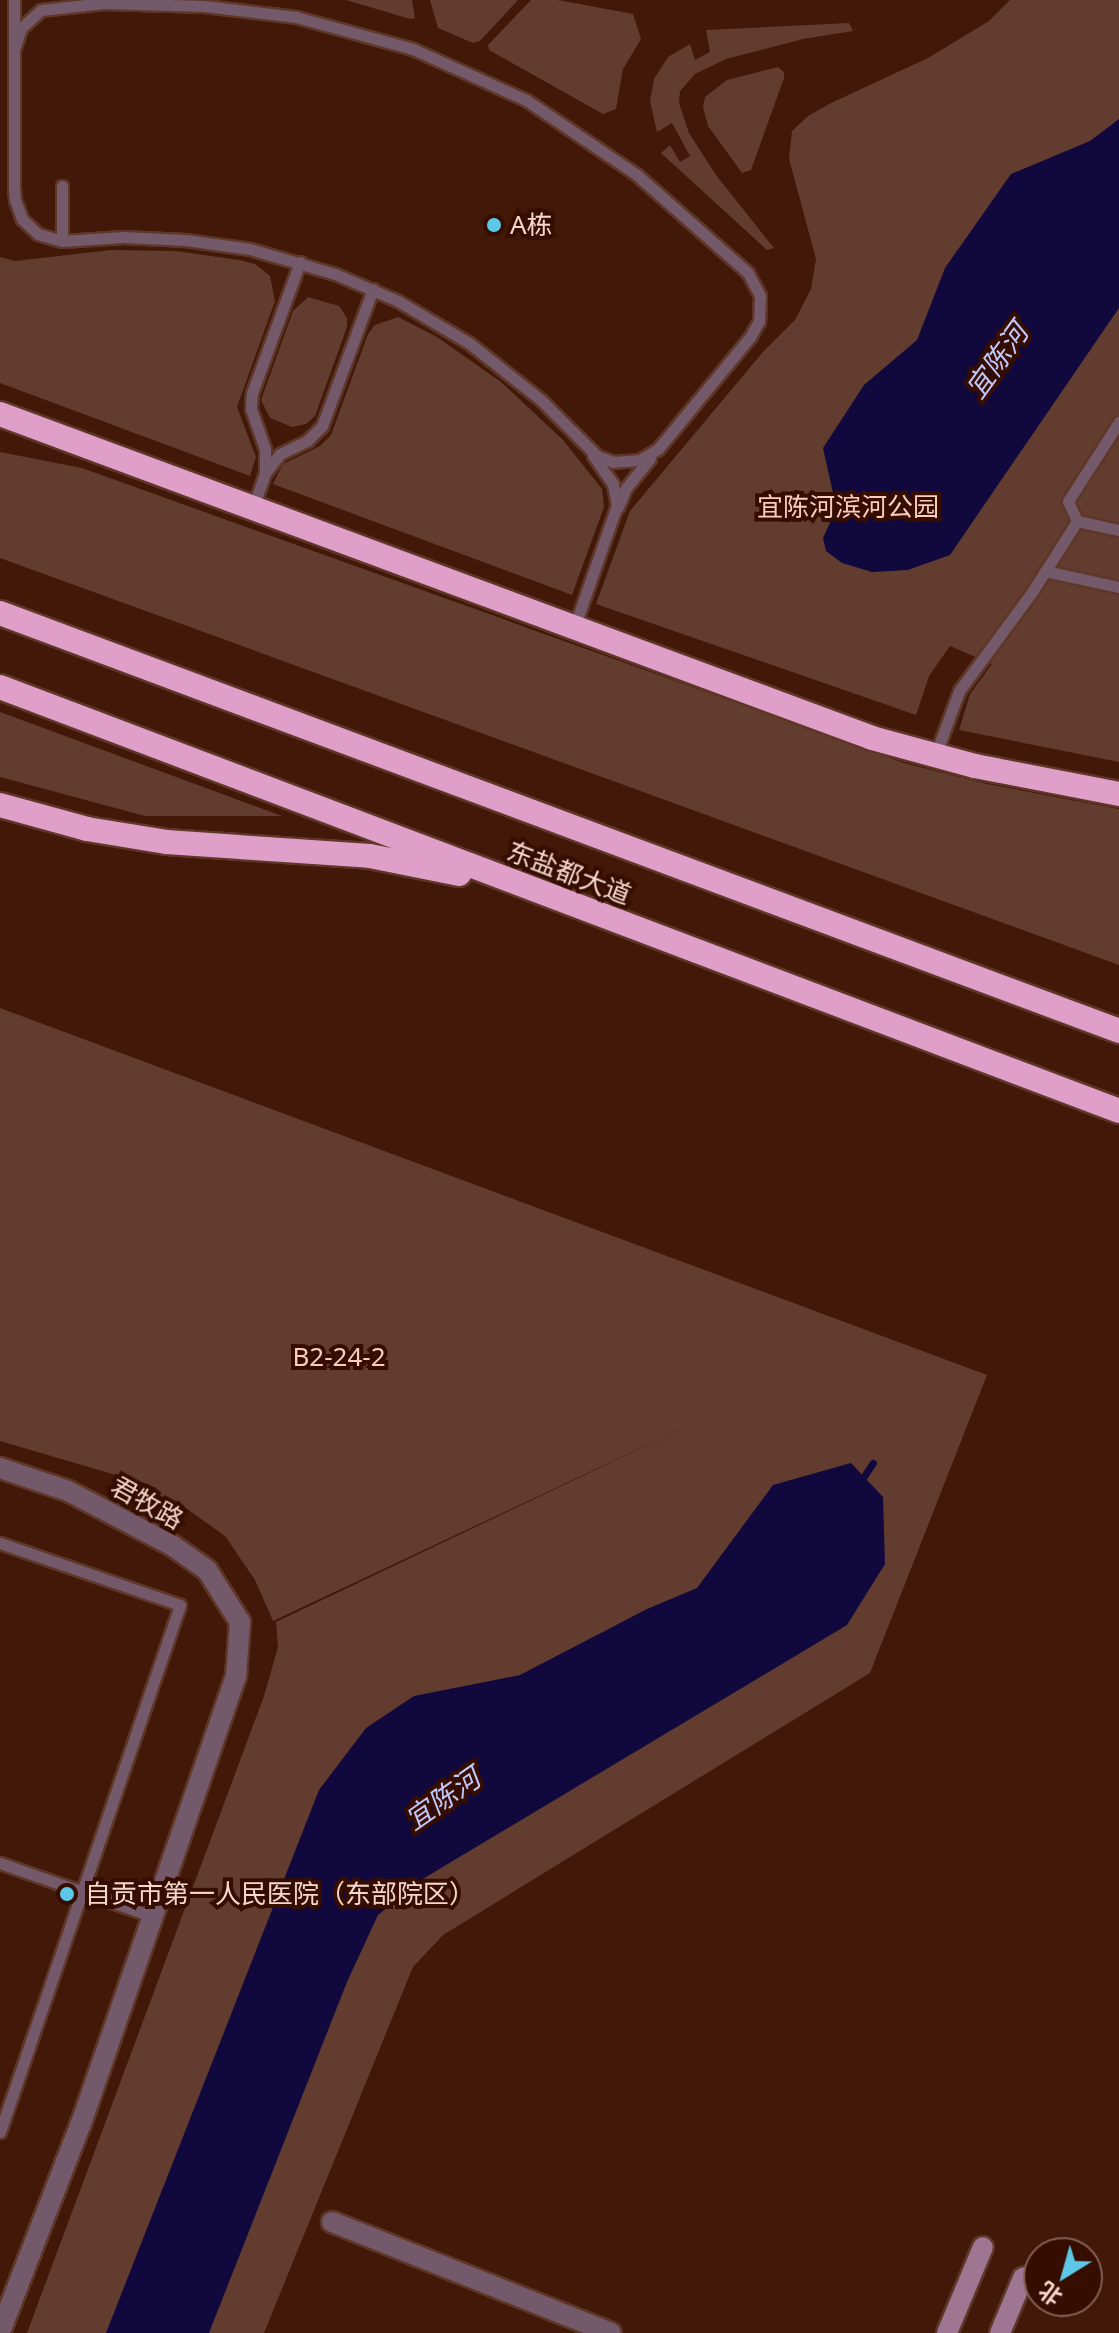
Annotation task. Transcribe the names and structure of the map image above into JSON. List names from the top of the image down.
{
  "streets": {
    "highway": ["东盐都大道"],
    "street": ["君牧路"]
  },
  "water": ["宜陈河"],
  "parks": ["宜陈河滨河公园", "B2-24-2"],
  "places": ["A栋", "自贡市第一人民医院（东部院区）"],
  "north": "bottom left"
}
